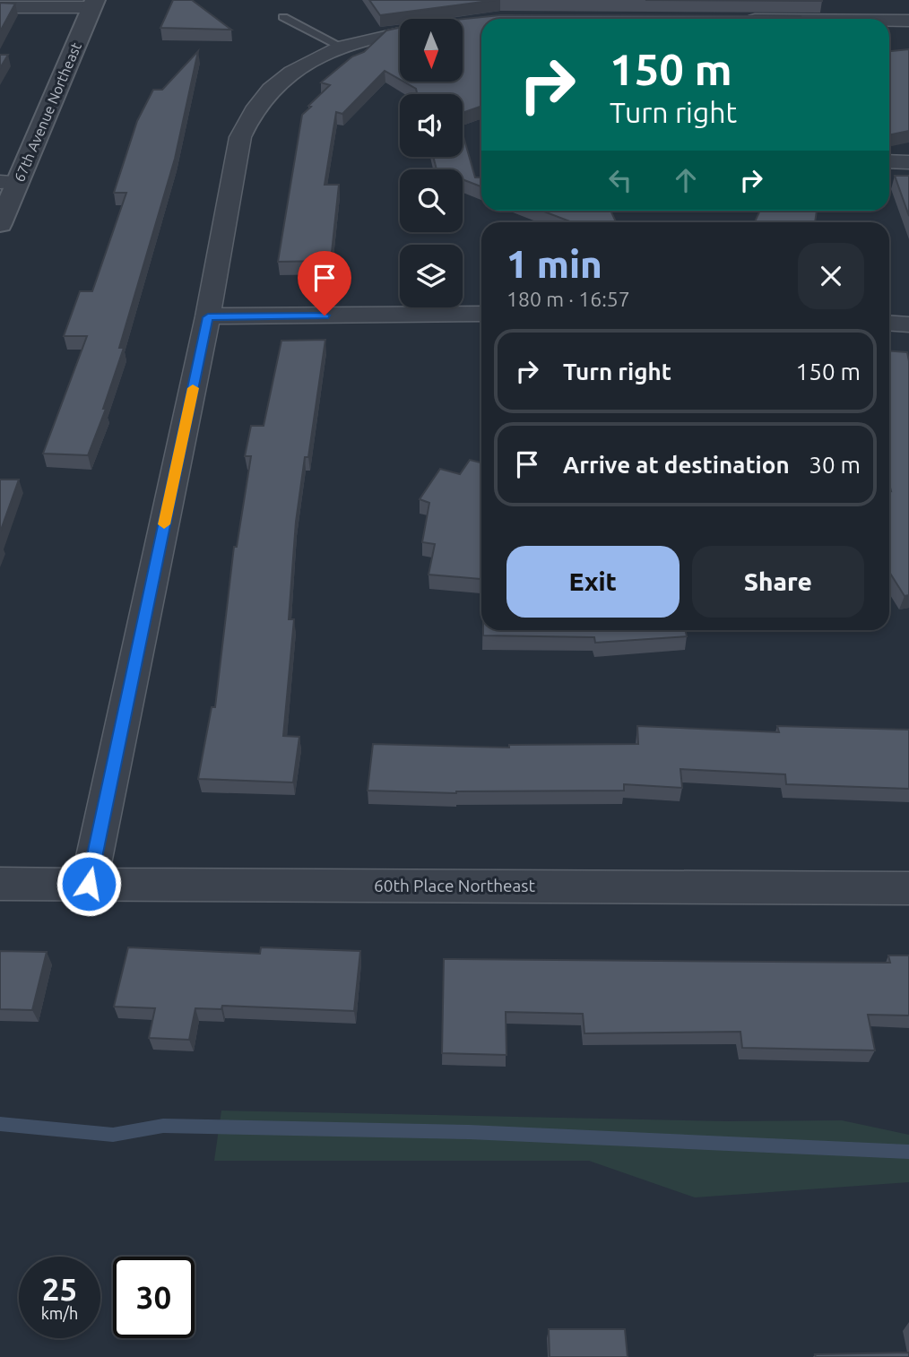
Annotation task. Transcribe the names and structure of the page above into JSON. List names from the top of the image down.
{
  "streets": {
    "street": ["67th Avenue Northeast", "60th Place Northeast"]
  },
  "north": "bottom",
  "page": {
    "turn": ["150 m", "Turn right"],
    "heading": ["1 min", "180 m · 16:57"],
    "list": [
      {
        "name": "Turn right",
        "value": "150 m"
      },
      {
        "name": "Arrive at destination",
        "value": "30 m"
      }
    ],
    "buttons": ["Exit", "Share"],
    "speed": "25 km/h",
    "limit": "30"
  }
}
